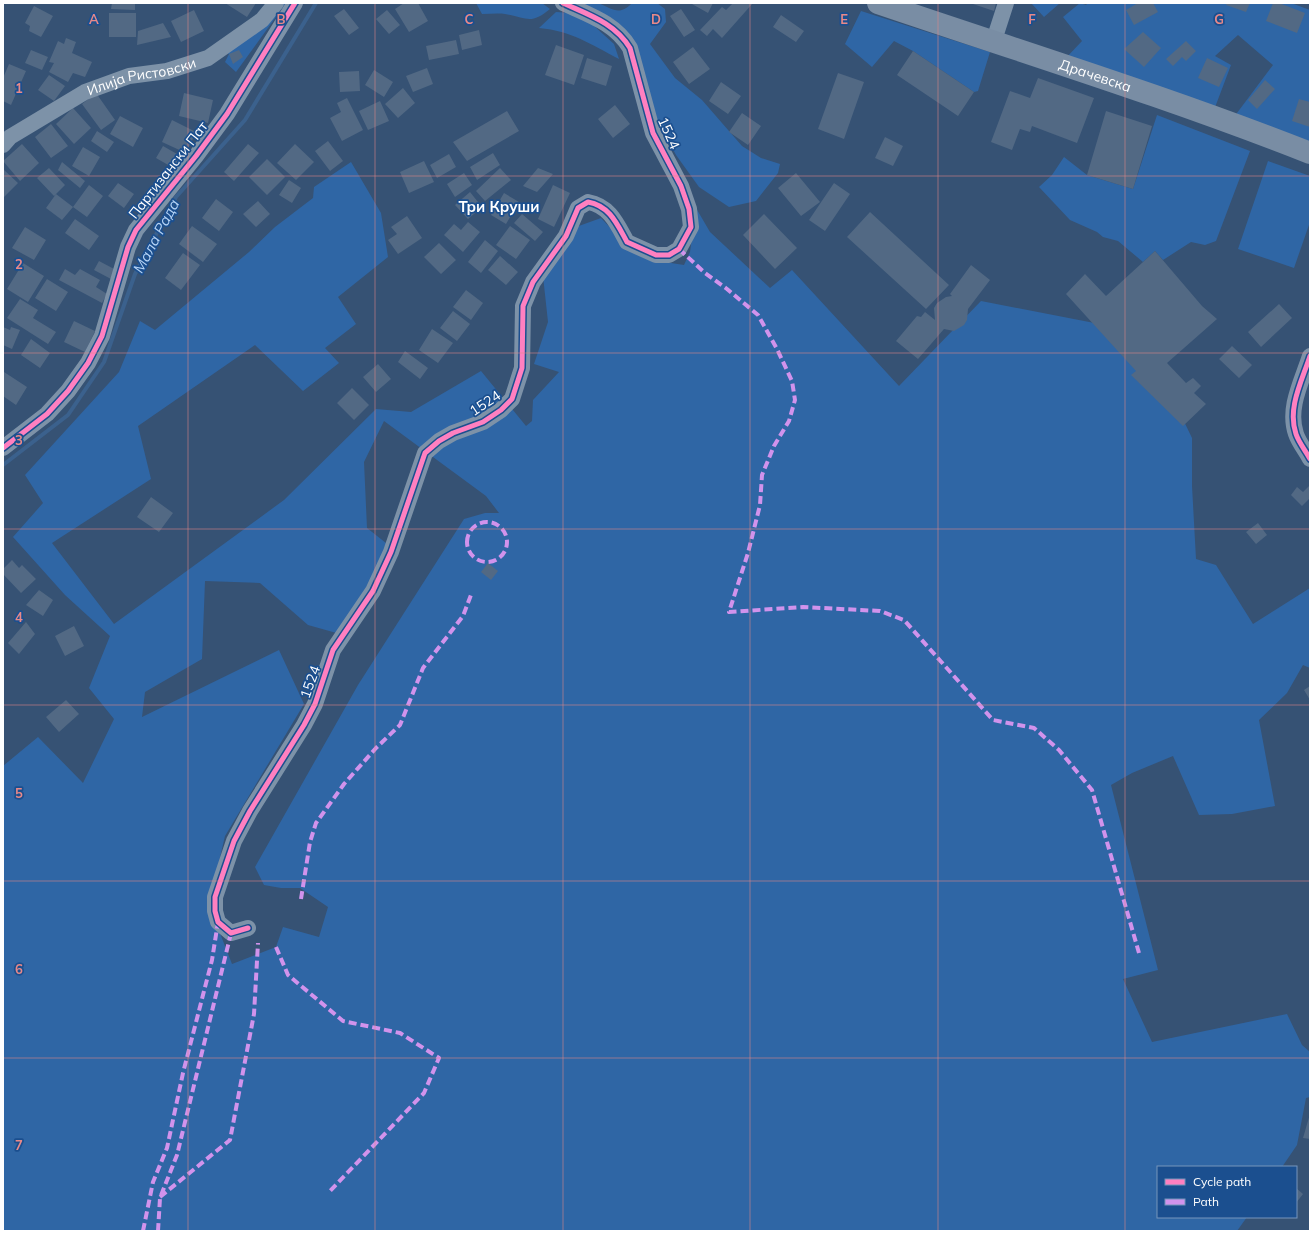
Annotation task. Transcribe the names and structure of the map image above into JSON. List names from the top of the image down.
{
  "streets": {
    "main road": ["Драчевска"],
    "street": ["Илија Ристовски", "1524", "Партизански Пат"]
  },
  "districts": ["Три Круши"],
  "water": ["Мала Рада"],
  "legend": ["Cycle path", "Path"],
  "grid": {
    "columns": [
      "A",
      "B",
      "C",
      "D",
      "E",
      "F",
      "G"
    ],
    "rows": [
      "1",
      "2",
      "3",
      "4",
      "5",
      "6",
      "7"
    ]
  }
}
